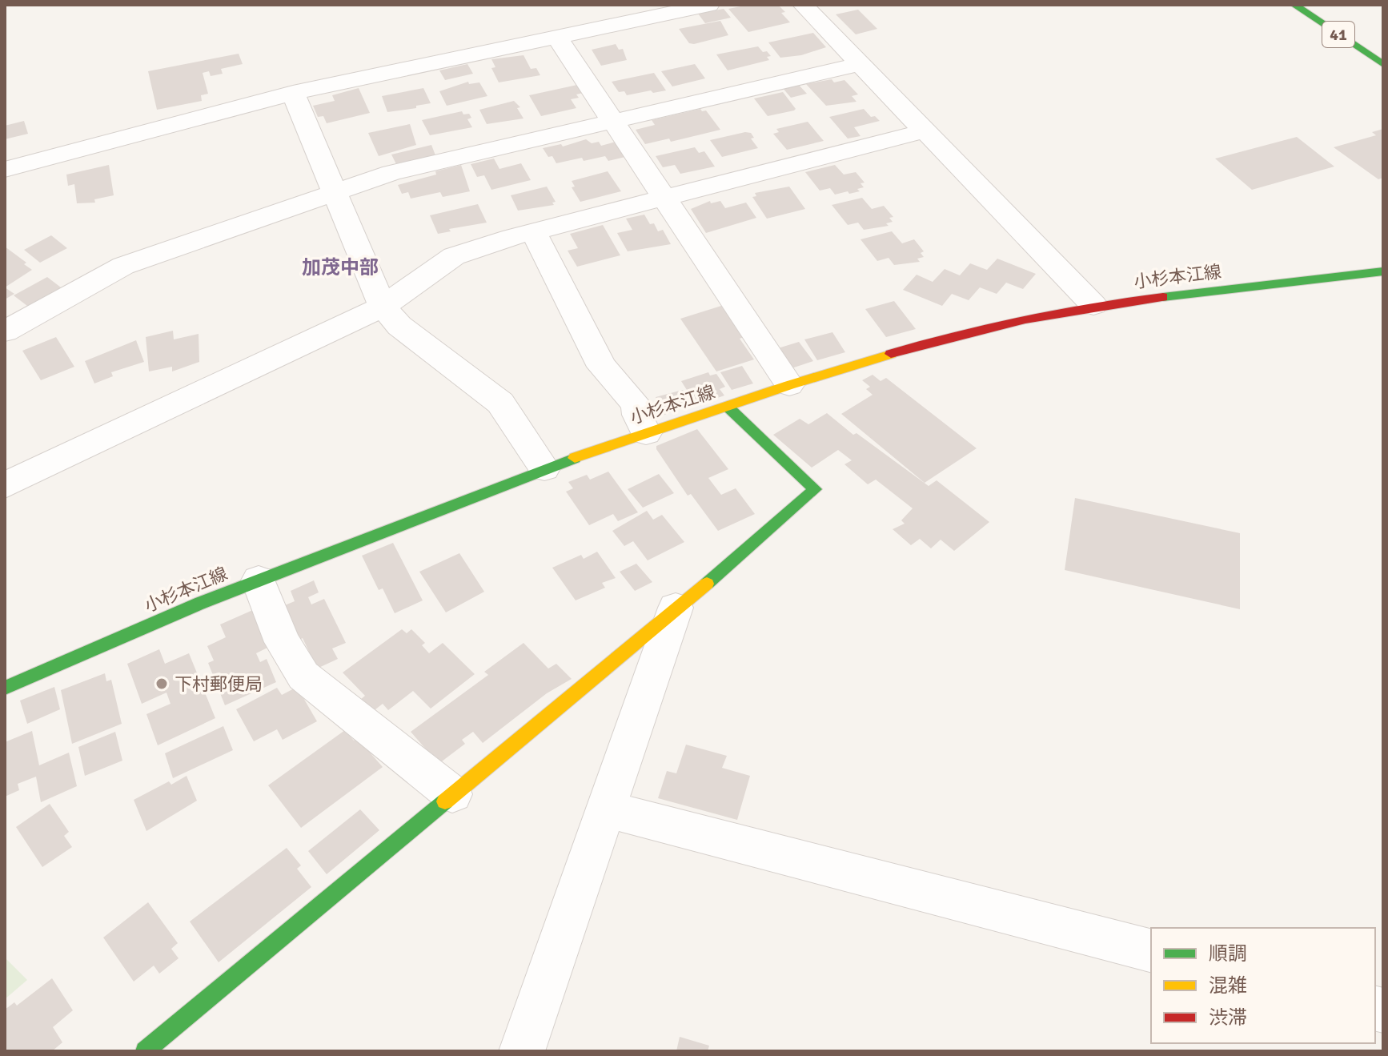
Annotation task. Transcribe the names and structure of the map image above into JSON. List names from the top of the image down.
{
  "streets": {
    "main road": ["41", "小杉本江線"]
  },
  "districts": ["加茂中部"],
  "places": ["下村郵便局"],
  "legend": ["順調", "混雑", "渋滞"]
}
